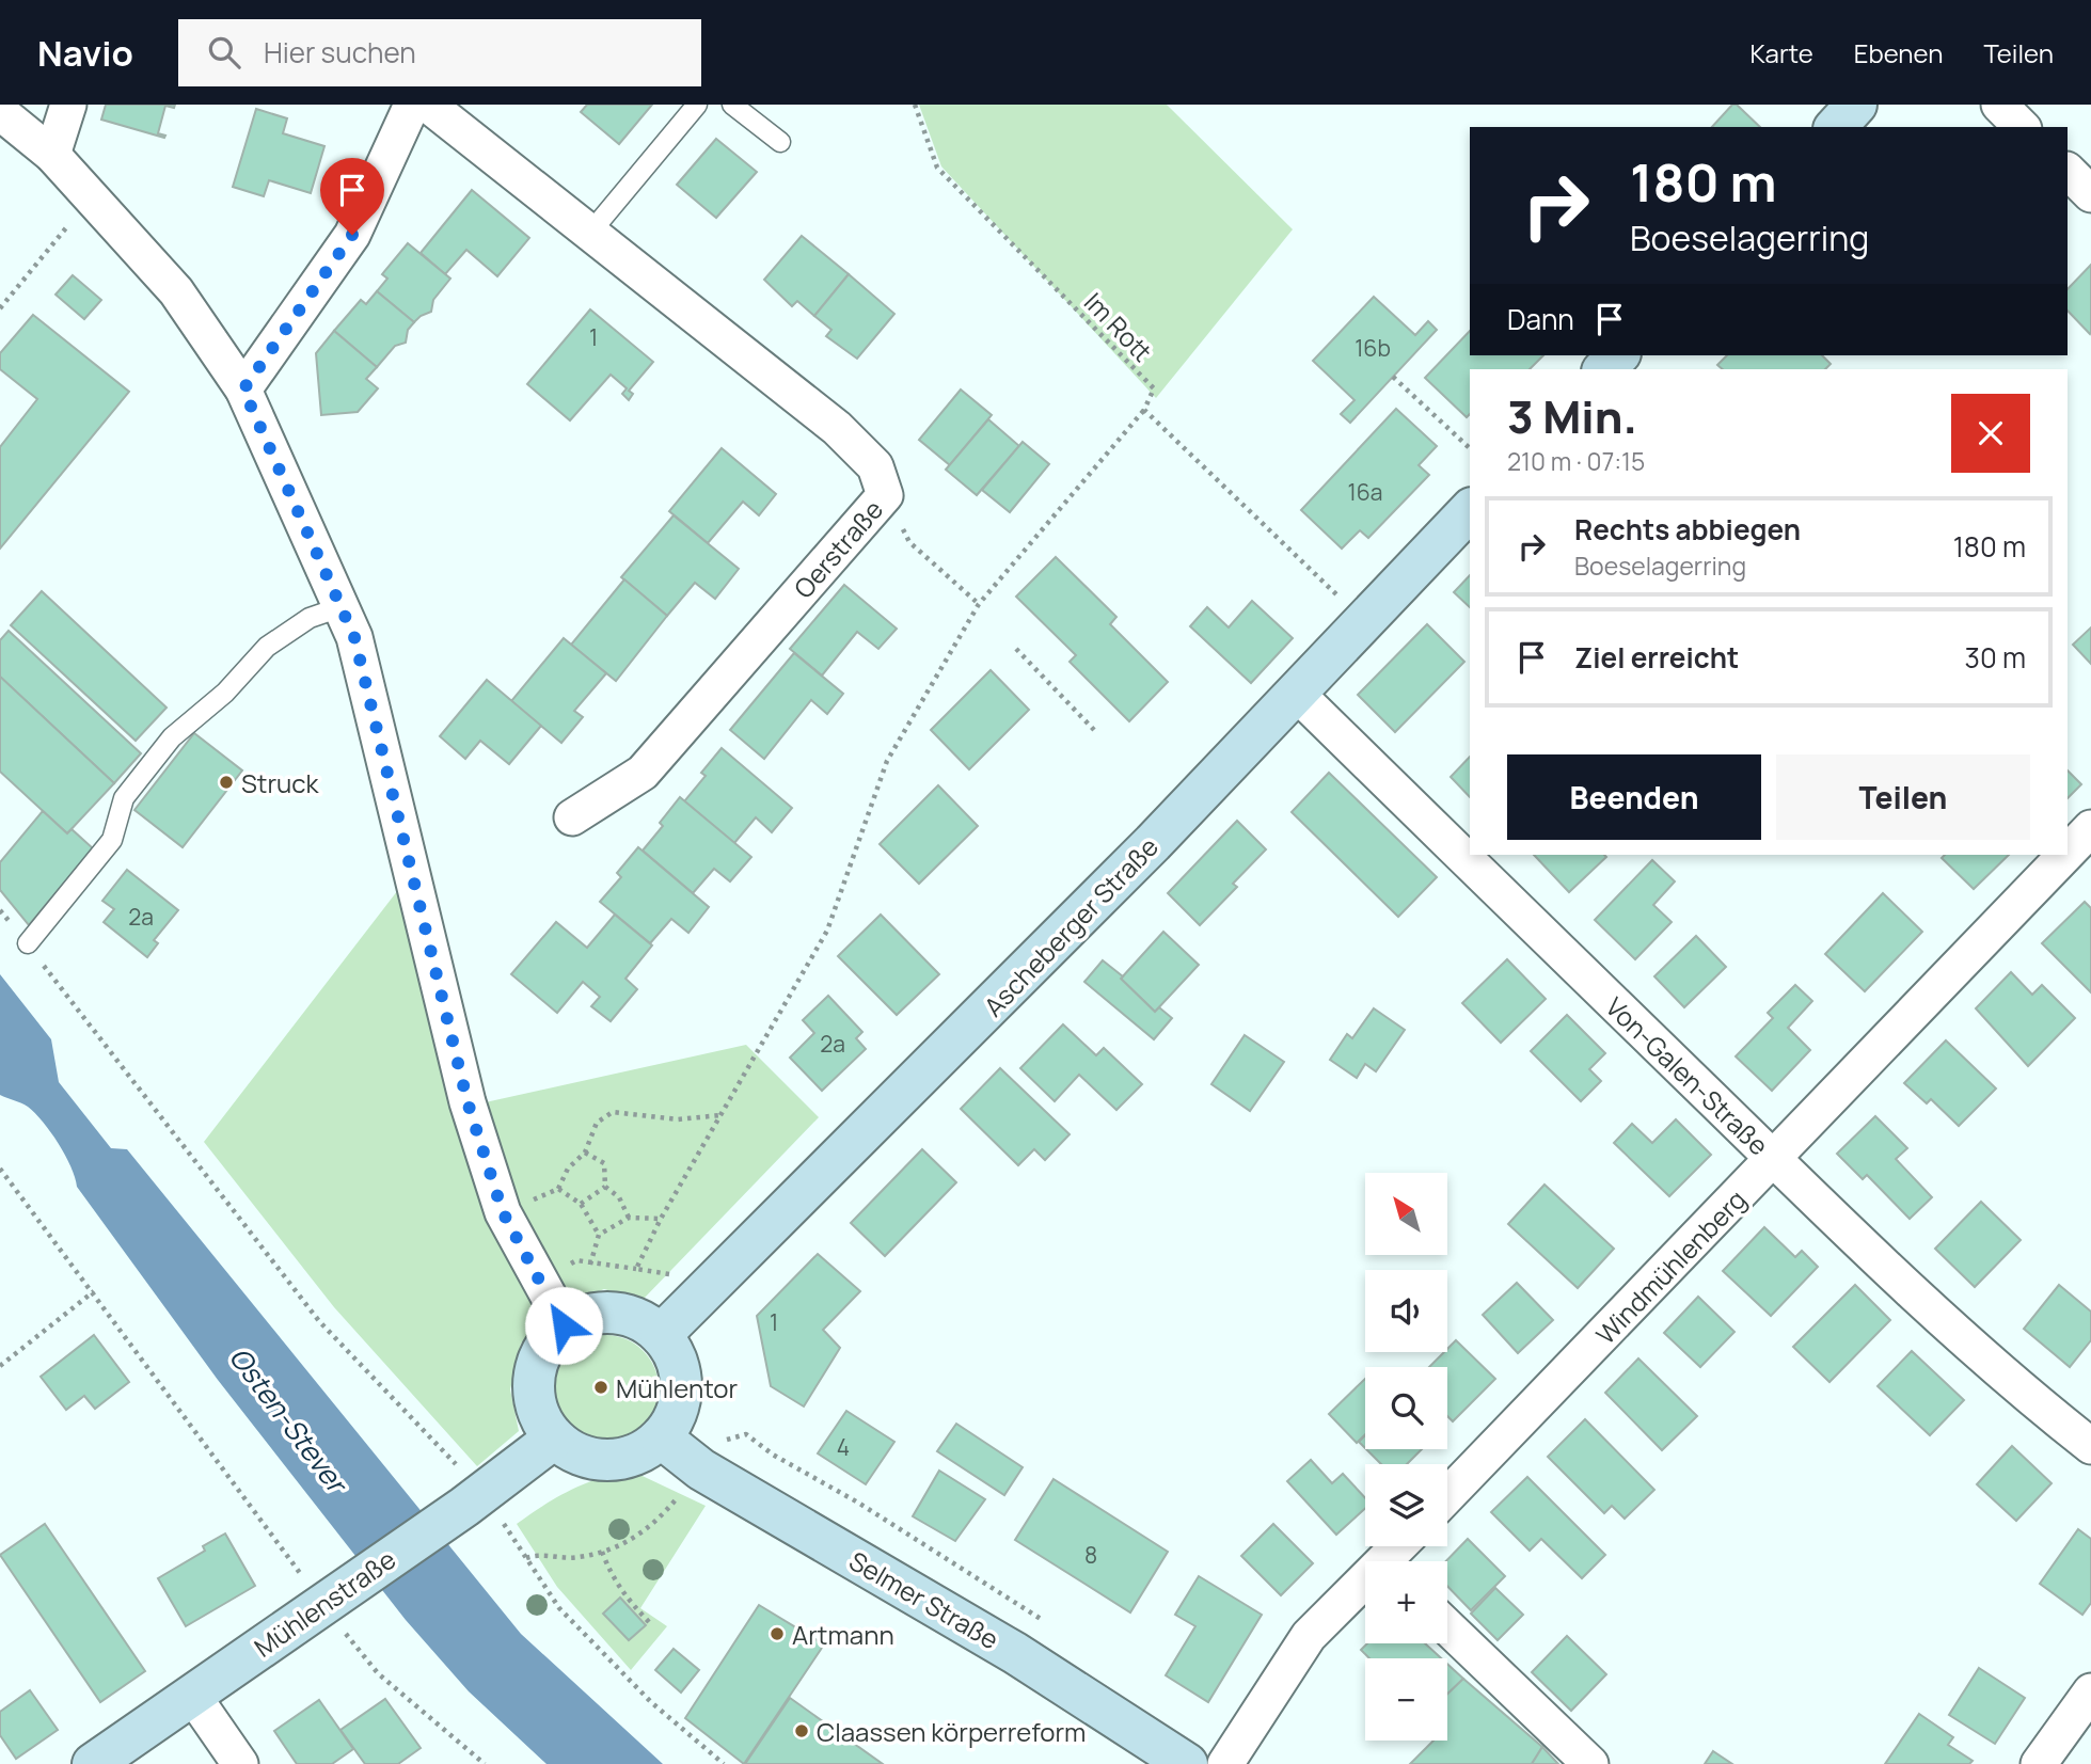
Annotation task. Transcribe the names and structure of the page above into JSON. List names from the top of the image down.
{
  "streets": {
    "street": [
      "Oerstraße",
      "Ascheberger Straße",
      "Von-Galen-Straße",
      "Windmühlenberg",
      "Selmer Straße",
      "Mühlenstraße"
    ],
    "path": ["Im Rott"]
  },
  "crossings": [
    ["Ascheberger Straße", "Von-Galen-Straße"],
    ["Ascheberger Straße", "Selmer Straße"],
    ["Ascheberger Straße", "Mühlenstraße"],
    ["Von-Galen-Straße", "Windmühlenberg"],
    ["Selmer Straße", "Mühlenstraße"]
  ],
  "water": ["Osten-Stever"],
  "places": [
    "Struck",
    "Mühlentor",
    "Artmann",
    "Claassen körperreform"
  ],
  "house_numbers": [
    "1",
    "16b",
    "16a",
    "2a",
    "2a",
    "1",
    "4",
    "8"
  ],
  "north": "top left",
  "page": {
    "header": "Navio",
    "search": "Hier suchen",
    "nav": ["Karte", "Ebenen", "Teilen"],
    "turn": ["180 m", "Boeselagerring"],
    "then": "Dann",
    "heading": ["3 Min.", "210 m · 07:15"],
    "list": [
      {
        "name": "Rechts abbiegen",
        "note": "Boeselagerring",
        "value": "180 m"
      },
      {
        "name": "Ziel erreicht",
        "value": "30 m"
      }
    ],
    "buttons": ["Beenden", "Teilen"],
    "map_buttons": ["+", "−"]
  }
}
